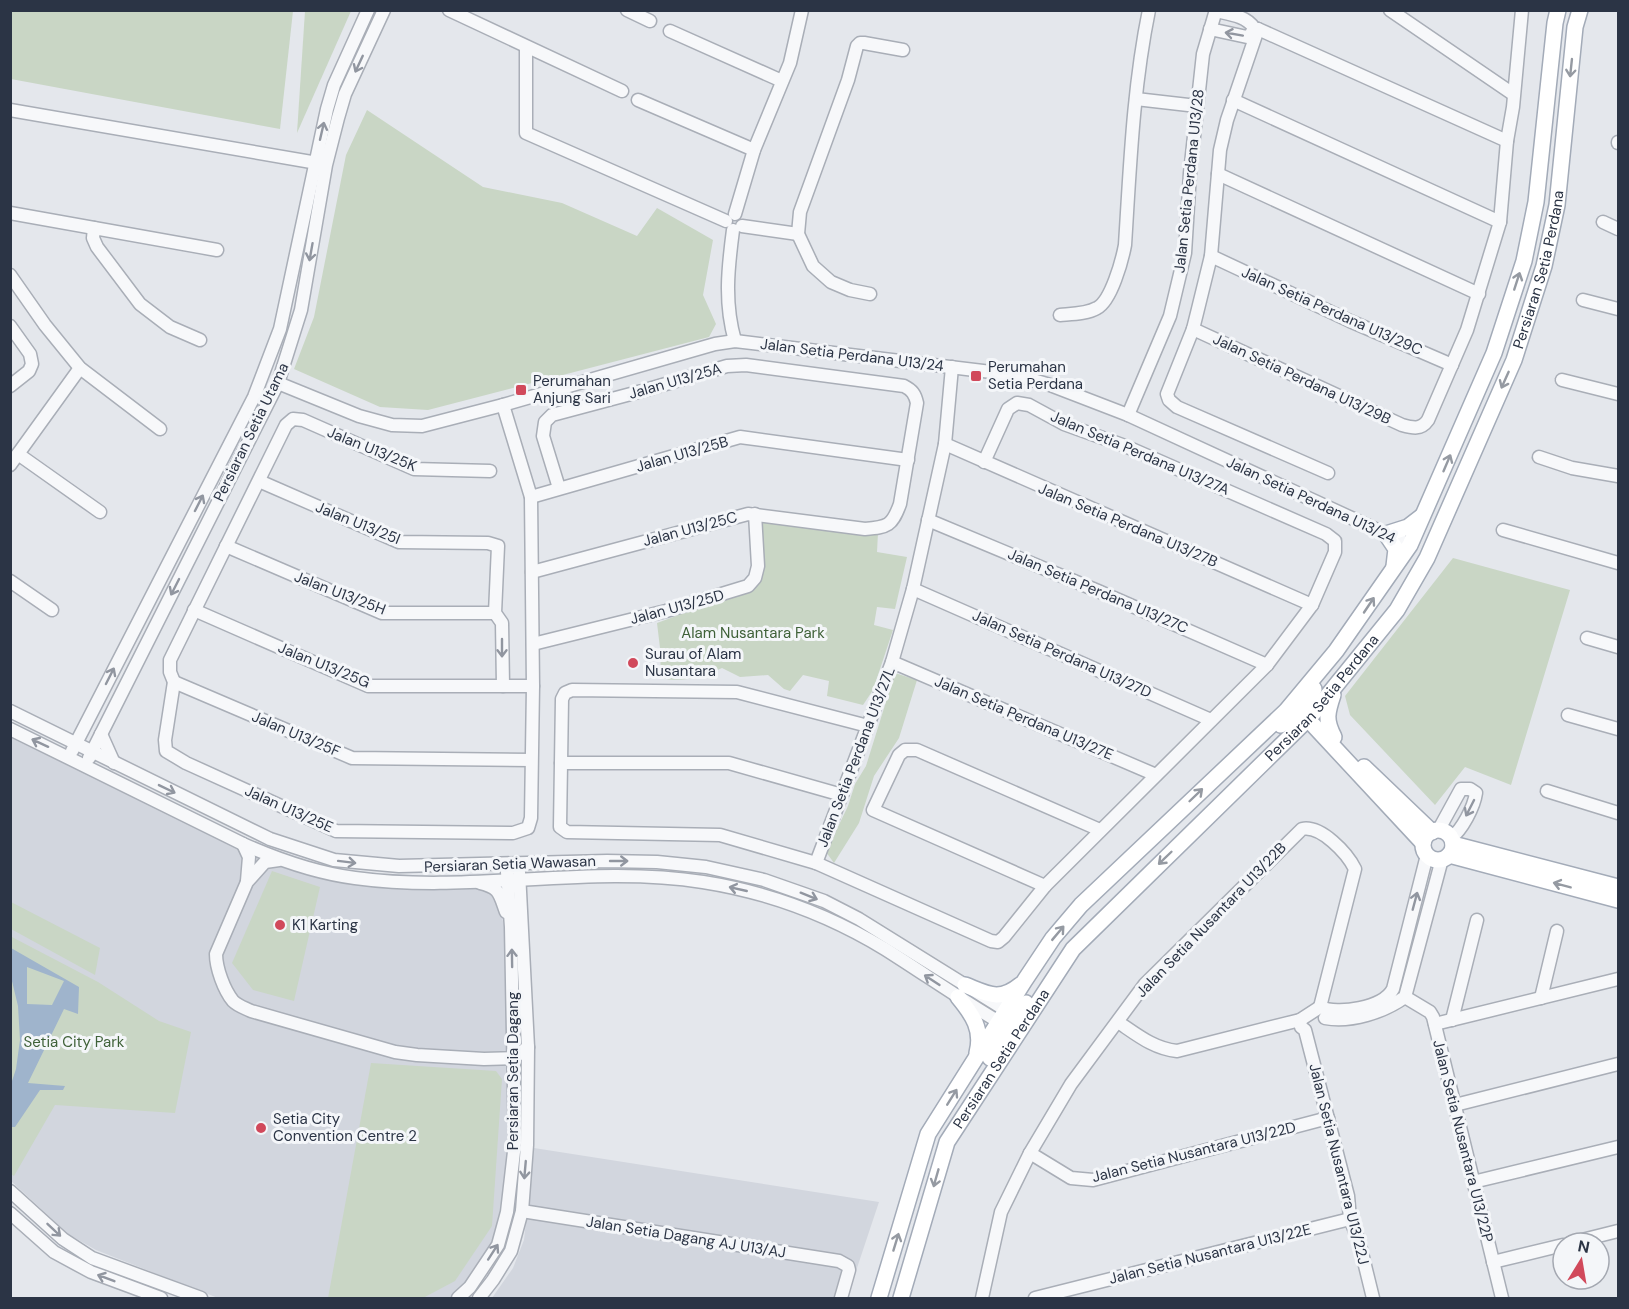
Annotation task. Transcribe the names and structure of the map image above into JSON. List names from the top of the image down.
{
  "streets": {
    "main road": ["Persiaran Setia Perdana"],
    "street": [
      "Jalan Setia Perdana U13/28",
      "Jalan Setia Perdana U13/29C",
      "Jalan Setia Perdana U13/24",
      "Jalan Setia Perdana U13/29B",
      "Jalan U13/25A",
      "Persiaran Setia Utama",
      "Jalan U13/25K",
      "Jalan Setia Perdana U13/27A",
      "Jalan U13/25B",
      "Jalan U13/25I",
      "Jalan Setia Perdana U13/27B",
      "Jalan U13/25C",
      "Jalan Setia Perdana U13/27C",
      "Jalan U13/25H",
      "Jalan U13/25D",
      "Jalan Setia Perdana U13/27D",
      "Jalan U13/25G",
      "Jalan Setia Perdana U13/27E",
      "Jalan U13/25F",
      "Jalan Setia Perdana U13/27L",
      "Jalan U13/25E",
      "Persiaran Setia Wawasan",
      "Jalan Setia Nusantara U13/22B",
      "Persiaran Setia Dagang",
      "Jalan Setia Nusantara U13/22P",
      "Jalan Setia Nusantara U13/22D",
      "Jalan Setia Nusantara U13/22J",
      "Jalan Setia Dagang AJ U13/AJ",
      "Jalan Setia Nusantara U13/22E"
    ]
  },
  "crossings": [
    ["Jalan Setia Perdana U13/28", "Jalan Setia Perdana U13/24"],
    ["Persiaran Setia Perdana", "Jalan Setia Perdana U13/24"],
    ["Persiaran Setia Perdana", "Persiaran Setia Wawasan"],
    ["Jalan Setia Perdana U13/29C", "Jalan Setia Perdana U13/29B"],
    ["Jalan Setia Perdana U13/24", "Persiaran Setia Utama"],
    ["Jalan Setia Perdana U13/24", "Jalan Setia Perdana U13/27L"],
    ["Jalan U13/25A", "Jalan U13/25B"],
    ["Jalan U13/25A", "Jalan U13/25C"],
    ["Persiaran Setia Utama", "Persiaran Setia Wawasan"],
    ["Jalan U13/25K", "Jalan U13/25I"],
    ["Jalan Setia Perdana U13/27A", "Jalan Setia Perdana U13/27B"],
    ["Jalan U13/25B", "Jalan U13/25C"],
    ["Jalan U13/25I", "Jalan U13/25H"],
    ["Jalan Setia Perdana U13/27B", "Jalan Setia Perdana U13/27L"],
    ["Jalan U13/25C", "Jalan U13/25D"],
    ["Jalan Setia Perdana U13/27C", "Jalan Setia Perdana U13/27L"],
    ["Jalan Setia Perdana U13/27D", "Jalan Setia Perdana U13/27L"],
    ["Jalan Setia Perdana U13/27E", "Jalan Setia Perdana U13/27L"],
    ["Jalan U13/25F", "Jalan U13/25E"],
    ["Persiaran Setia Wawasan", "Persiaran Setia Dagang"],
    ["Jalan Setia Nusantara U13/22B", "Jalan Setia Nusantara U13/22D"],
    ["Persiaran Setia Dagang", "Jalan Setia Dagang AJ U13/AJ"],
    ["Jalan Setia Nusantara U13/22D", "Jalan Setia Nusantara U13/22J"],
    ["Jalan Setia Nusantara U13/22J", "Jalan Setia Nusantara U13/22E"]
  ],
  "parks": ["Alam Nusantara Park", "Setia City Park"],
  "places": {
    "transit": ["Perumahan Setia Perdana", "Perumahan Anjung Sari"],
    "other": ["Surau of Alam Nusantara", "K1 Karting", "Setia City Convention Centre 2"]
  },
  "north": "top"
}
